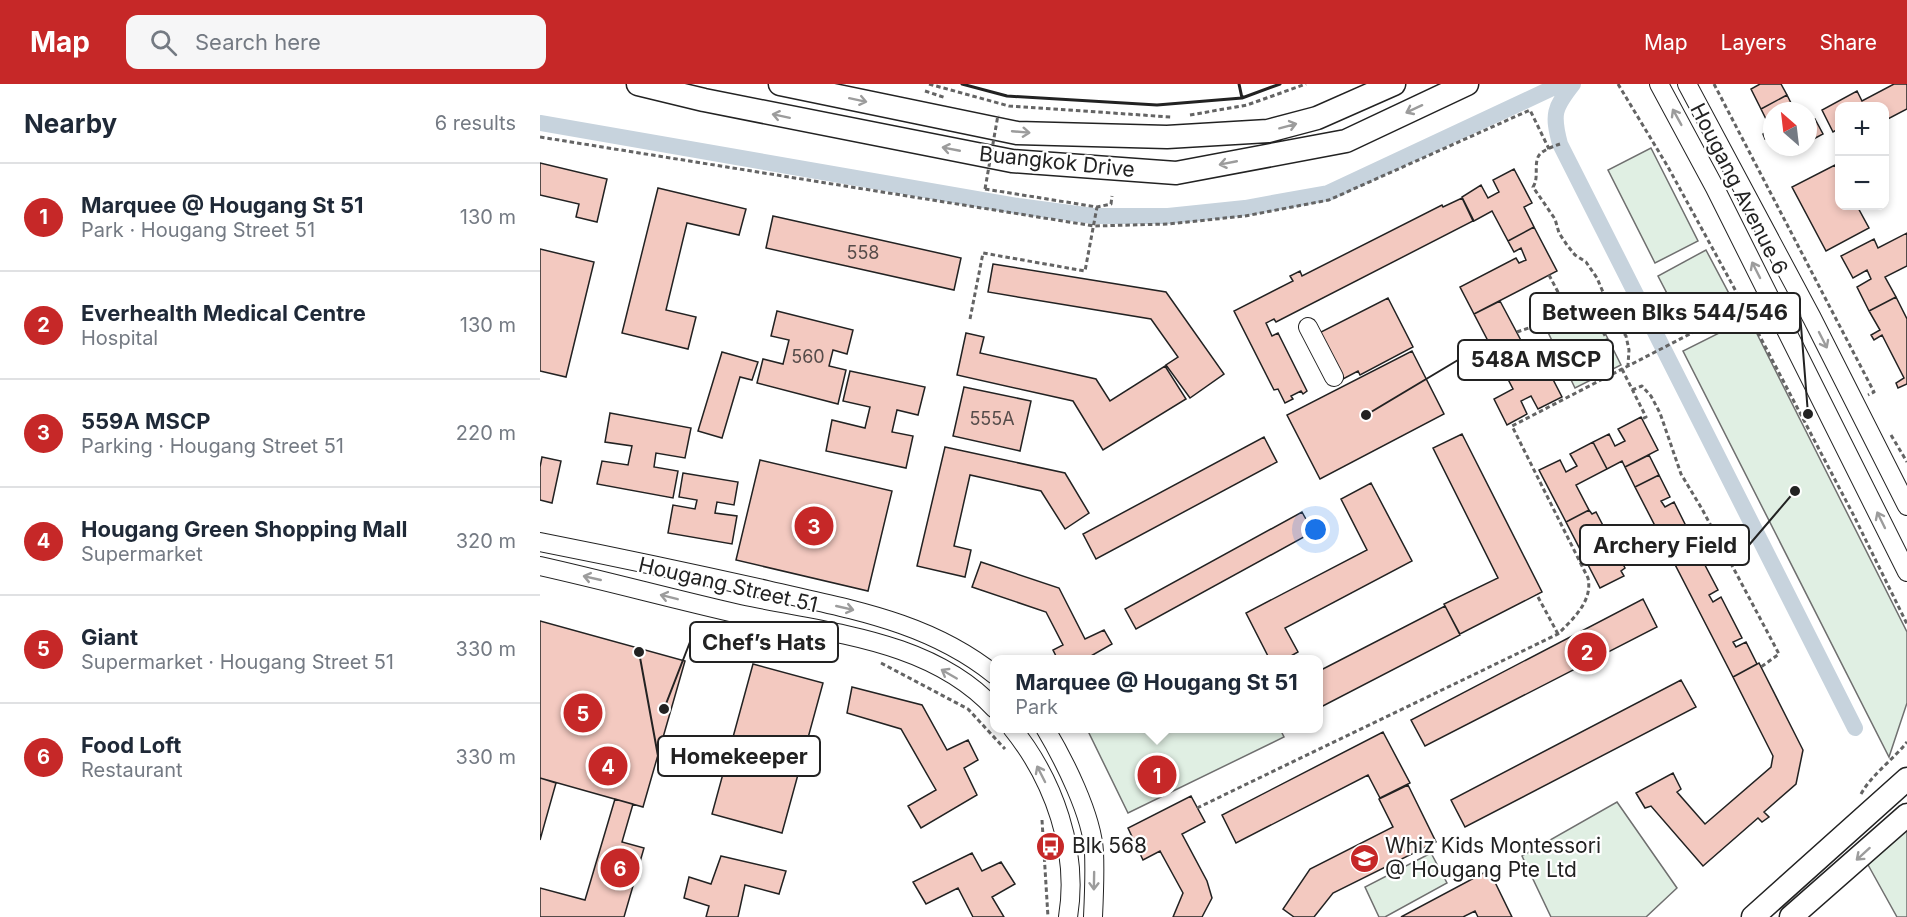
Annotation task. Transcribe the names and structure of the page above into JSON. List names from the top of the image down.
{
  "streets": {
    "main road": ["Buangkok Drive"],
    "street": ["Hougang Avenue 6", "Hougang Street 51"]
  },
  "places": {
    "other": [
      "Between Blks 544/546",
      "548A MSCP",
      "Archery Field",
      "Homekeeper",
      "Chef’s Hats"
    ],
    "bus stop": ["Blk 568"],
    "school or university": ["Whiz Kids Montessori @ Hougang Pte Ltd"]
  },
  "house_numbers": ["558", "560", "555A"],
  "north": "top left",
  "page": {
    "header": "Map",
    "search": "Search here",
    "nav": ["Map", "Layers", "Share"],
    "heading": ["Nearby", "6 results"],
    "map_buttons": ["+", "−"],
    "list": [
      {
        "mark": "1",
        "name": "Marquee @ Hougang St 51",
        "note": "Park · Hougang Street 51",
        "value": "130 m"
      },
      {
        "mark": "2",
        "name": "Everhealth Medical Centre",
        "note": "Hospital",
        "value": "130 m"
      },
      {
        "mark": "3",
        "name": "559A MSCP",
        "note": "Parking · Hougang Street 51",
        "value": "220 m"
      },
      {
        "mark": "4",
        "name": "Hougang Green Shopping Mall",
        "note": "Supermarket",
        "value": "320 m"
      },
      {
        "mark": "5",
        "name": "Giant",
        "note": "Supermarket · Hougang Street 51",
        "value": "330 m"
      },
      {
        "mark": "6",
        "name": "Food Loft",
        "note": "Restaurant",
        "value": "330 m"
      }
    ],
    "pins": [
      "3",
      "2",
      "5",
      "4",
      "1",
      "6"
    ],
    "popup": ["Marquee @ Hougang St 51", "Park"]
  }
}
